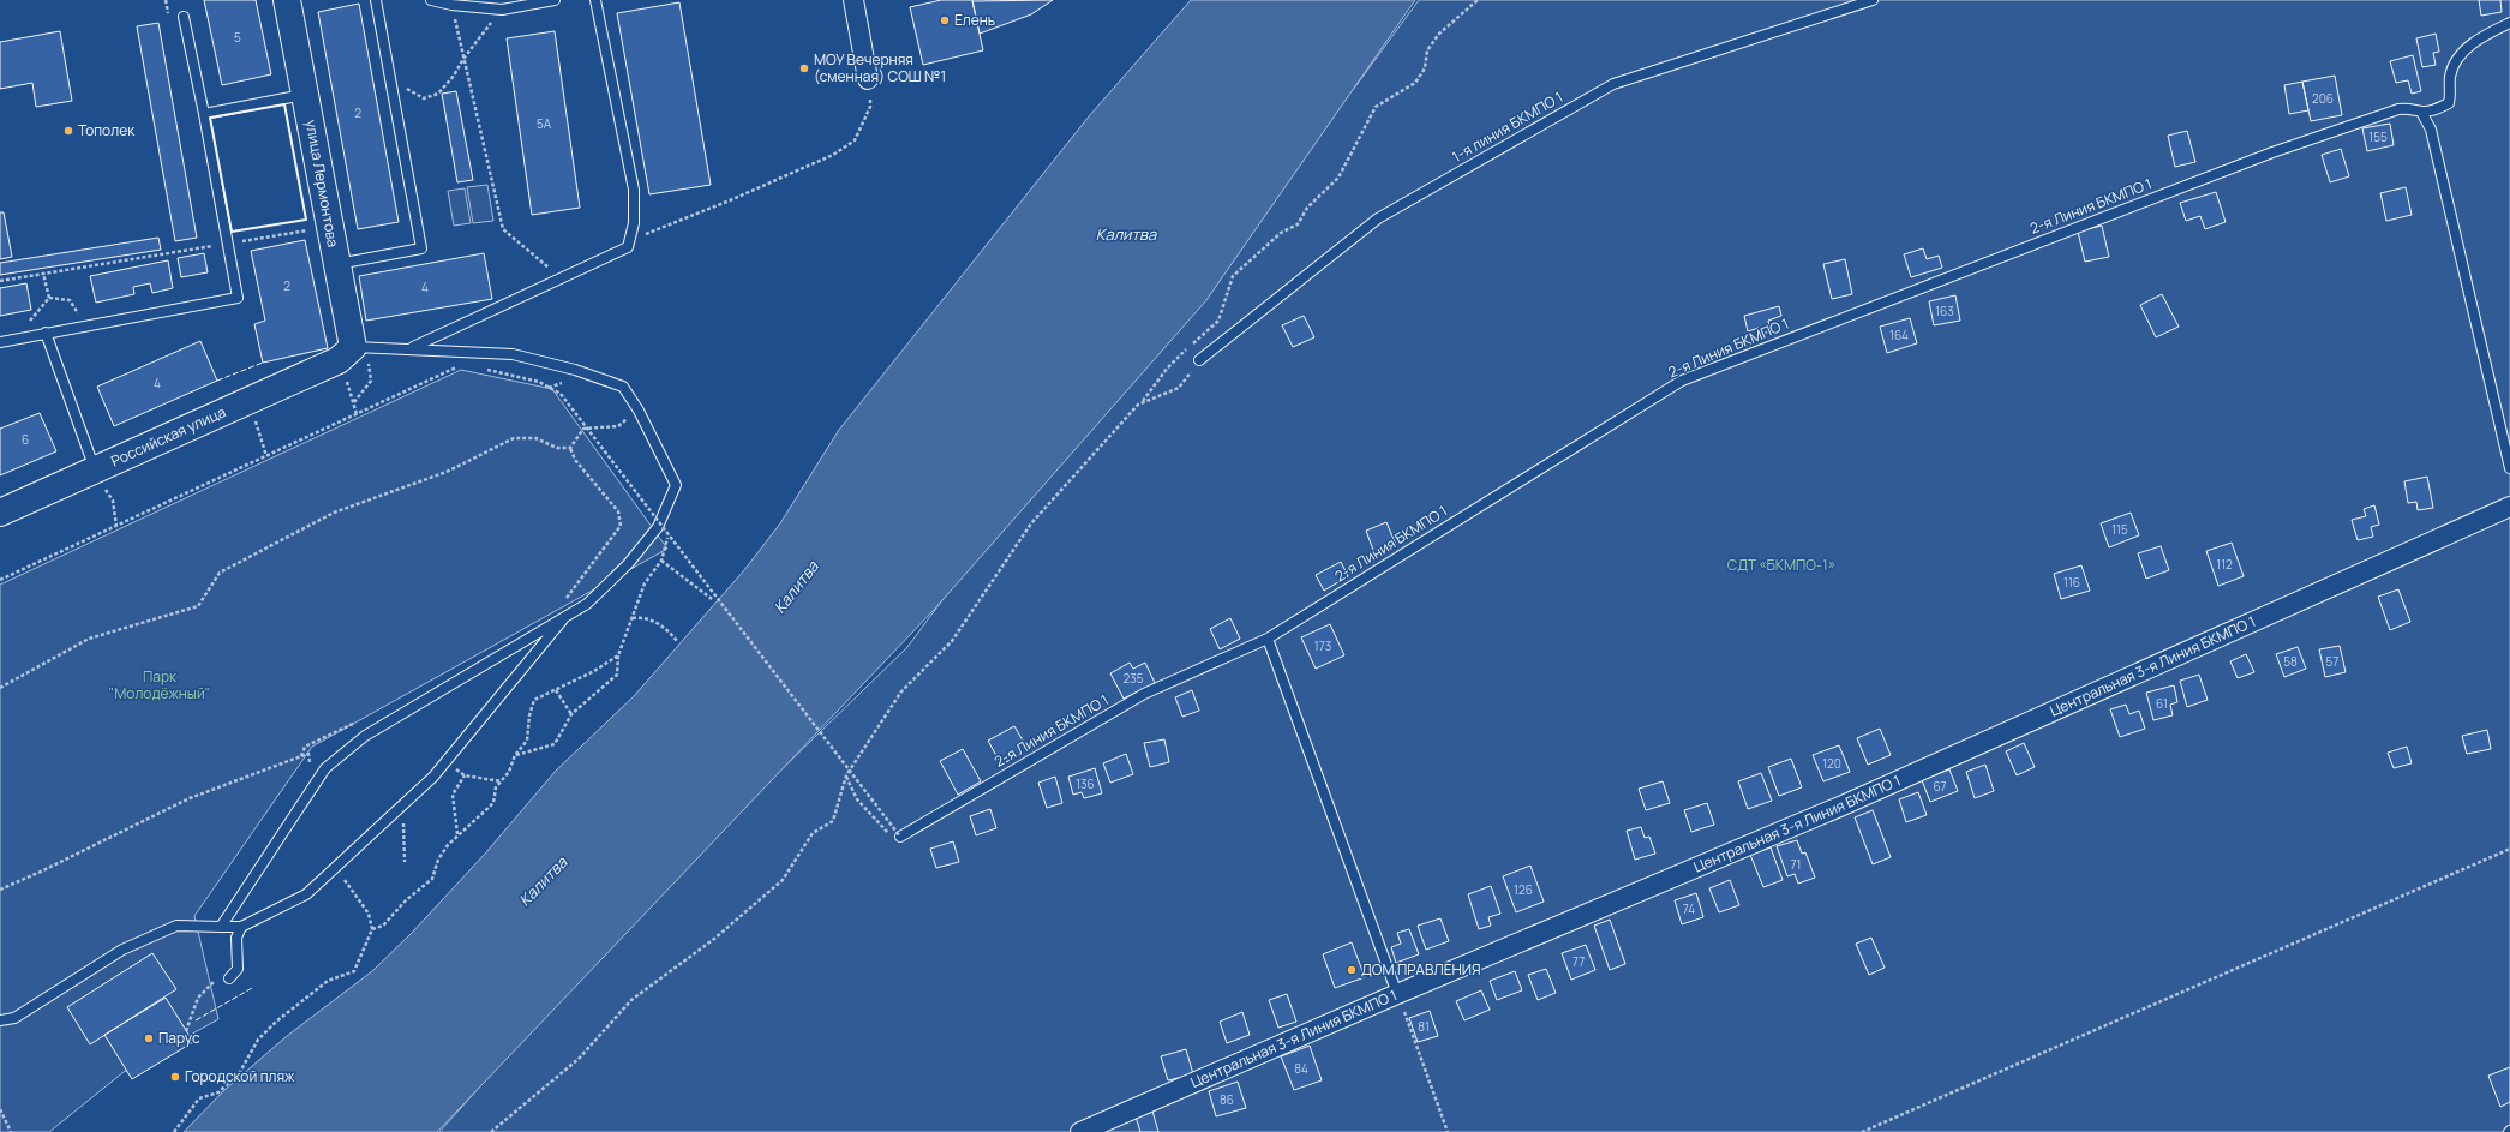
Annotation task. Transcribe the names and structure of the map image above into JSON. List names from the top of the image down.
{
  "streets": {
    "street": ["улица Лермонтова", "Российская улица", "Центральная 3-я Линия БКМПО 1"],
    "lane": ["1-я линия БКМПО 1", "2-я Линия БКМПО 1"]
  },
  "crossings": [
    ["улица Лермонтова", "Российская улица"]
  ],
  "water": ["Калитва"],
  "parks": ["СДТ «БКМПО-1»", "Парк \"Молодёжный\""],
  "places": [
    "Елень",
    "МОУ Вечерняя (сменная) СОШ №1",
    "Тополек",
    "ДОМ ПРАВЛЕНИЯ",
    "Парус",
    "Городской пляж"
  ],
  "house_numbers": [
    "5",
    "206",
    "2",
    "5А",
    "155",
    "2",
    "4",
    "163",
    "164",
    "4",
    "6",
    "115",
    "112",
    "116",
    "173",
    "58",
    "57",
    "235",
    "61",
    "120",
    "136",
    "67",
    "71",
    "126",
    "74",
    "77",
    "81",
    "84",
    "86"
  ]
}
